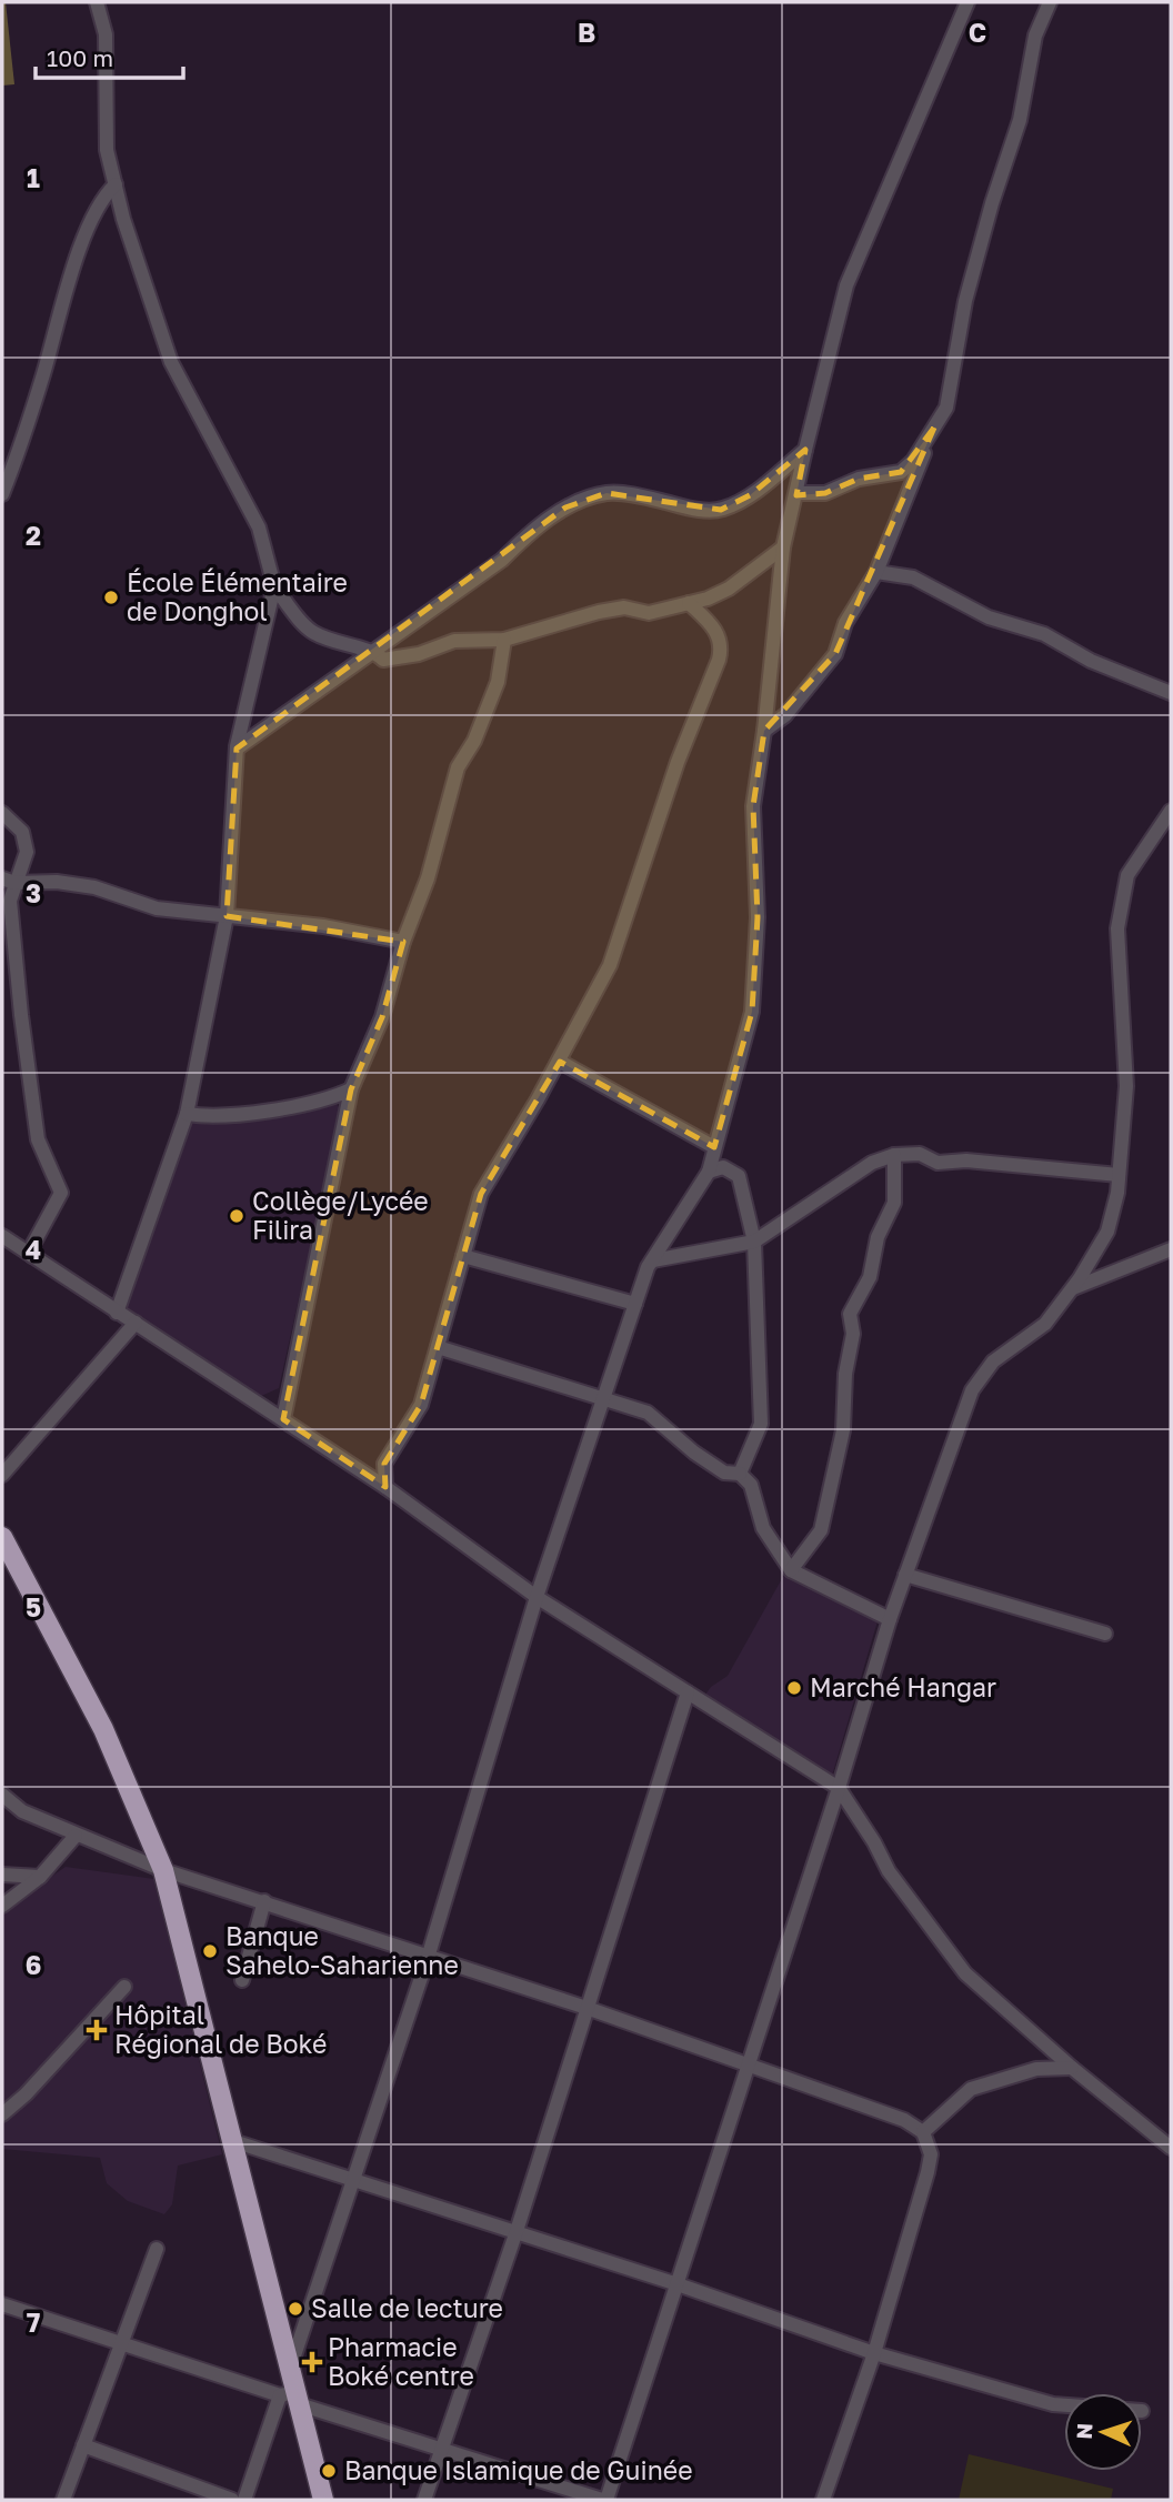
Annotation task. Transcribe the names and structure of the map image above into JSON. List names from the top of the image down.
{
  "places": {
    "other": [
      "École Élémentaire de Donghol",
      "Collège/Lycée Filira",
      "Marché Hangar",
      "Banque Sahelo-Saharienne",
      "Salle de lecture",
      "Banque Islamique de Guinée"
    ],
    "health": ["Hôpital Régional de Boké", "Pharmacie Boké centre"]
  },
  "scale_bar": "100 m",
  "north": "left",
  "grid": {
    "columns": ["B", "C"],
    "rows": [
      "1",
      "2",
      "3",
      "4",
      "5",
      "6",
      "7"
    ]
  }
}
